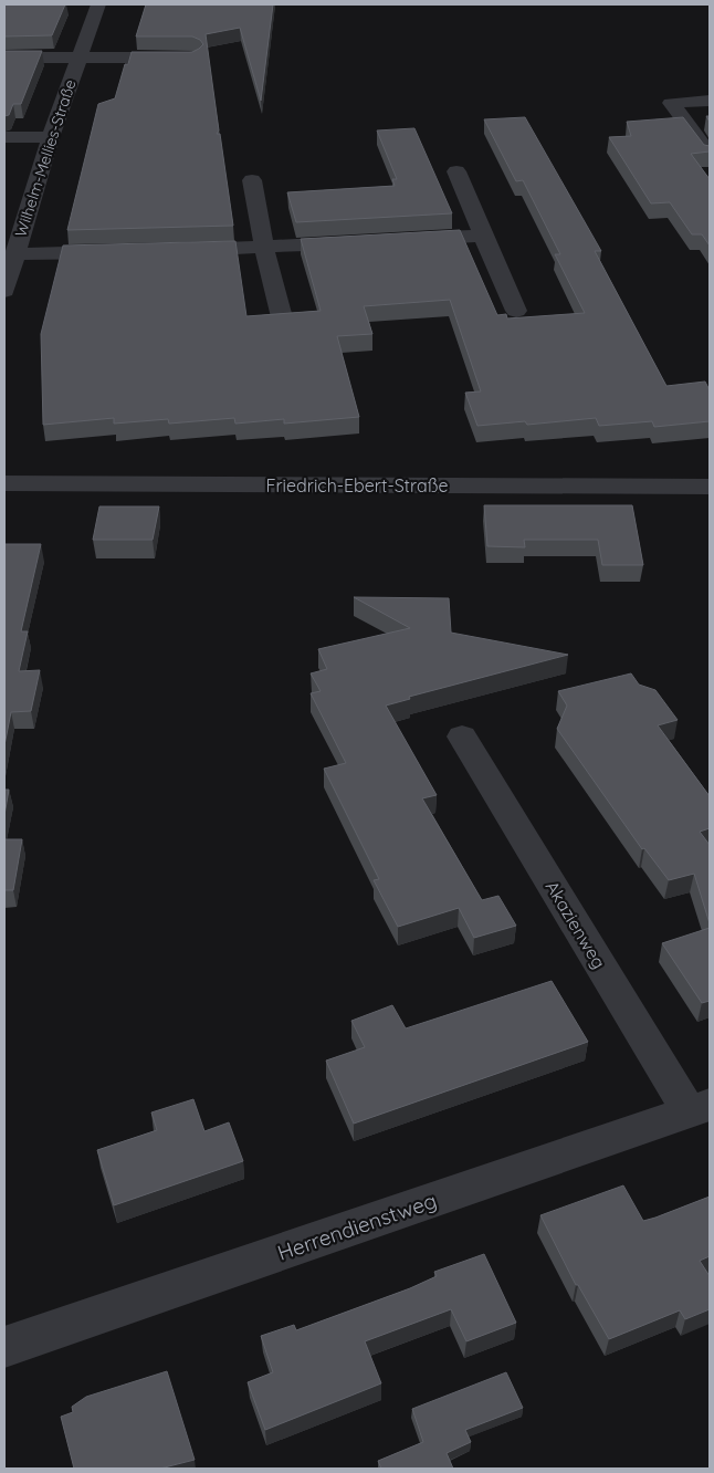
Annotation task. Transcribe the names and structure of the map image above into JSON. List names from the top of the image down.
{
  "streets": {
    "street": [
      "Wilhelm-Mellies-Straße",
      "Friedrich-Ebert-Straße",
      "Akazienweg",
      "Herrendienstweg"
    ]
  },
  "crossings": [
    ["Akazienweg", "Herrendienstweg"]
  ]
}
